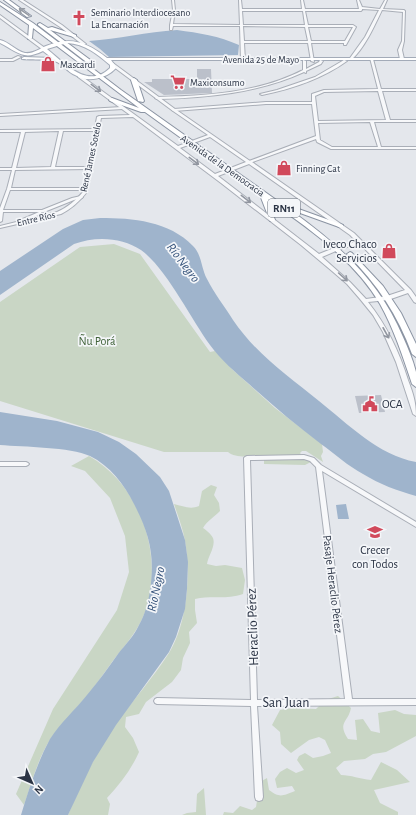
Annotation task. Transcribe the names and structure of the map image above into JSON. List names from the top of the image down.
{
  "streets": {
    "main road": ["Avenida 25 de Mayo", "Avenida de la Democracia", "RN11"],
    "street": [
      "René James Sotelo",
      "Entre Ríos",
      "Pasaje Heraclio Pérez",
      "Heraclio Pérez",
      "San Juan"
    ]
  },
  "crossings": [
    ["Avenida 25 de Mayo", "Avenida de la Democracia"],
    ["René James Sotelo", "Avenida de la Democracia"],
    ["René James Sotelo", "Entre Ríos"],
    ["Avenida de la Democracia", "RN11"],
    ["Pasaje Heraclio Pérez", "Heraclio Pérez"],
    ["Pasaje Heraclio Pérez", "San Juan"],
    ["Heraclio Pérez", "San Juan"]
  ],
  "water": ["Río Negro"],
  "parks": ["Ñu Porá"],
  "places": {
    "church": ["Seminario Interdiocesano La Encarnación"],
    "shop": ["Mascardi", "Finning Cat", "Iveco Chaco Servicios"],
    "supermarket": ["Maxiconsumo"],
    "public building": ["OCA"],
    "school or university": ["Crecer con Todos"]
  },
  "north": "bottom right"
}
